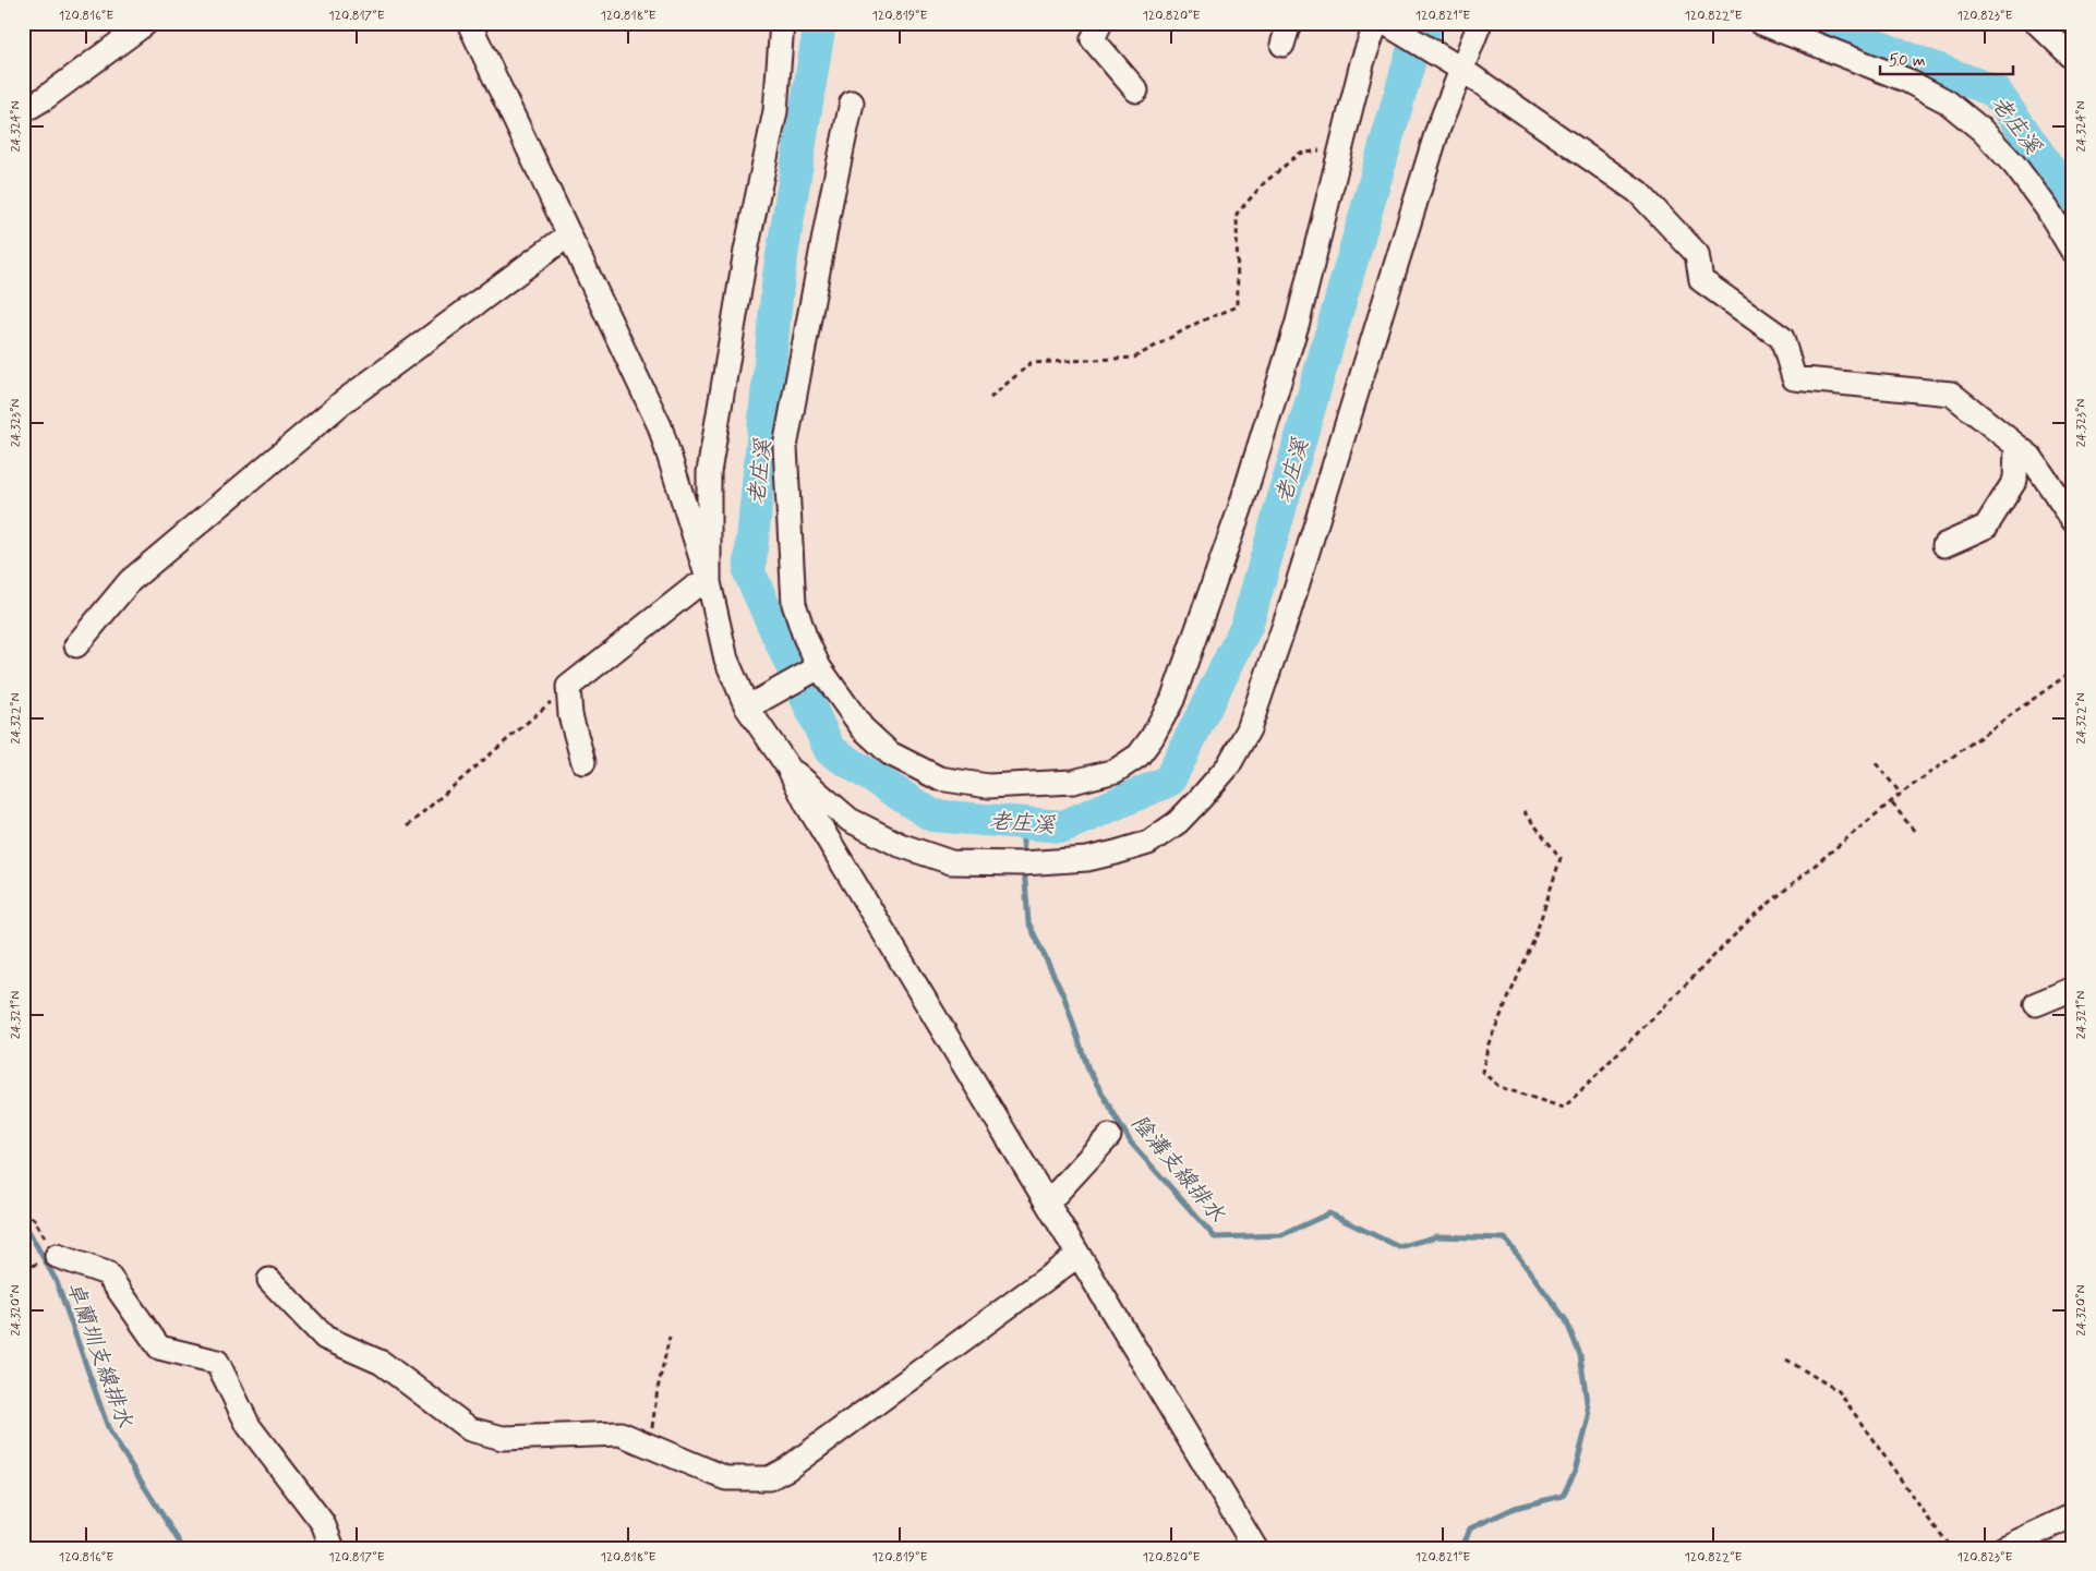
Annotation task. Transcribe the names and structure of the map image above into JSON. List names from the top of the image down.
{
  "water": ["老庄溪", "陰溝支線排水", "卓蘭圳支線排水"],
  "scale_bar": "50 m",
  "coordinates": [
    "120.816°E",
    "120.817°E",
    "120.818°E",
    "120.819°E",
    "120.820°E",
    "120.821°E",
    "120.822°E",
    "120.823°E",
    "24.324°N",
    "24.323°N",
    "24.322°N",
    "24.321°N",
    "24.320°N"
  ]
}
